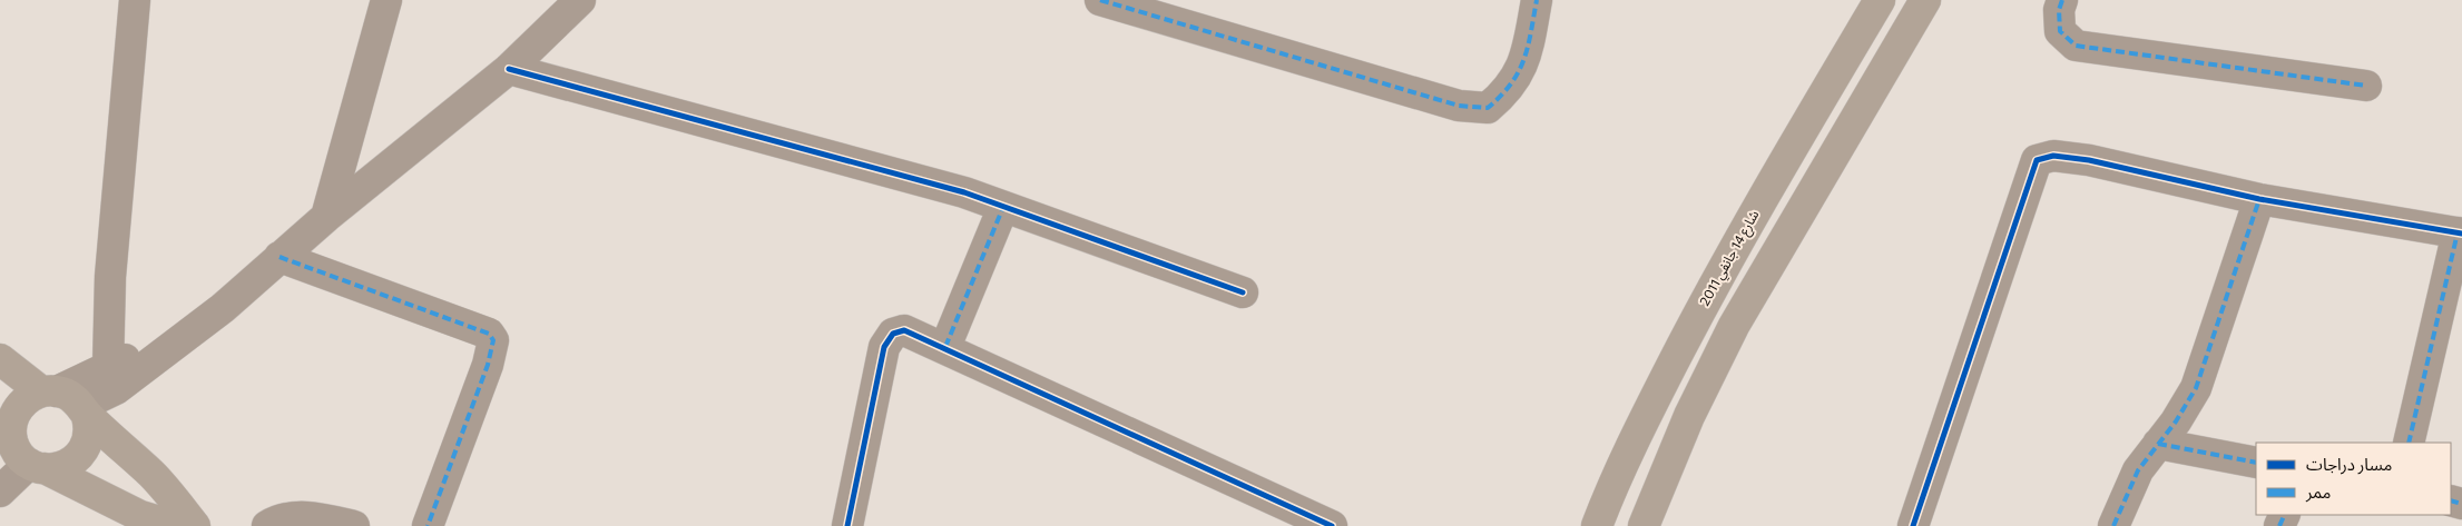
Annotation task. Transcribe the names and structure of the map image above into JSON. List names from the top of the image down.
{
  "streets": {
    "main road": ["شارع 14 جانفي 2011"]
  },
  "legend": ["مسار دراجات", "ممر"]
}
